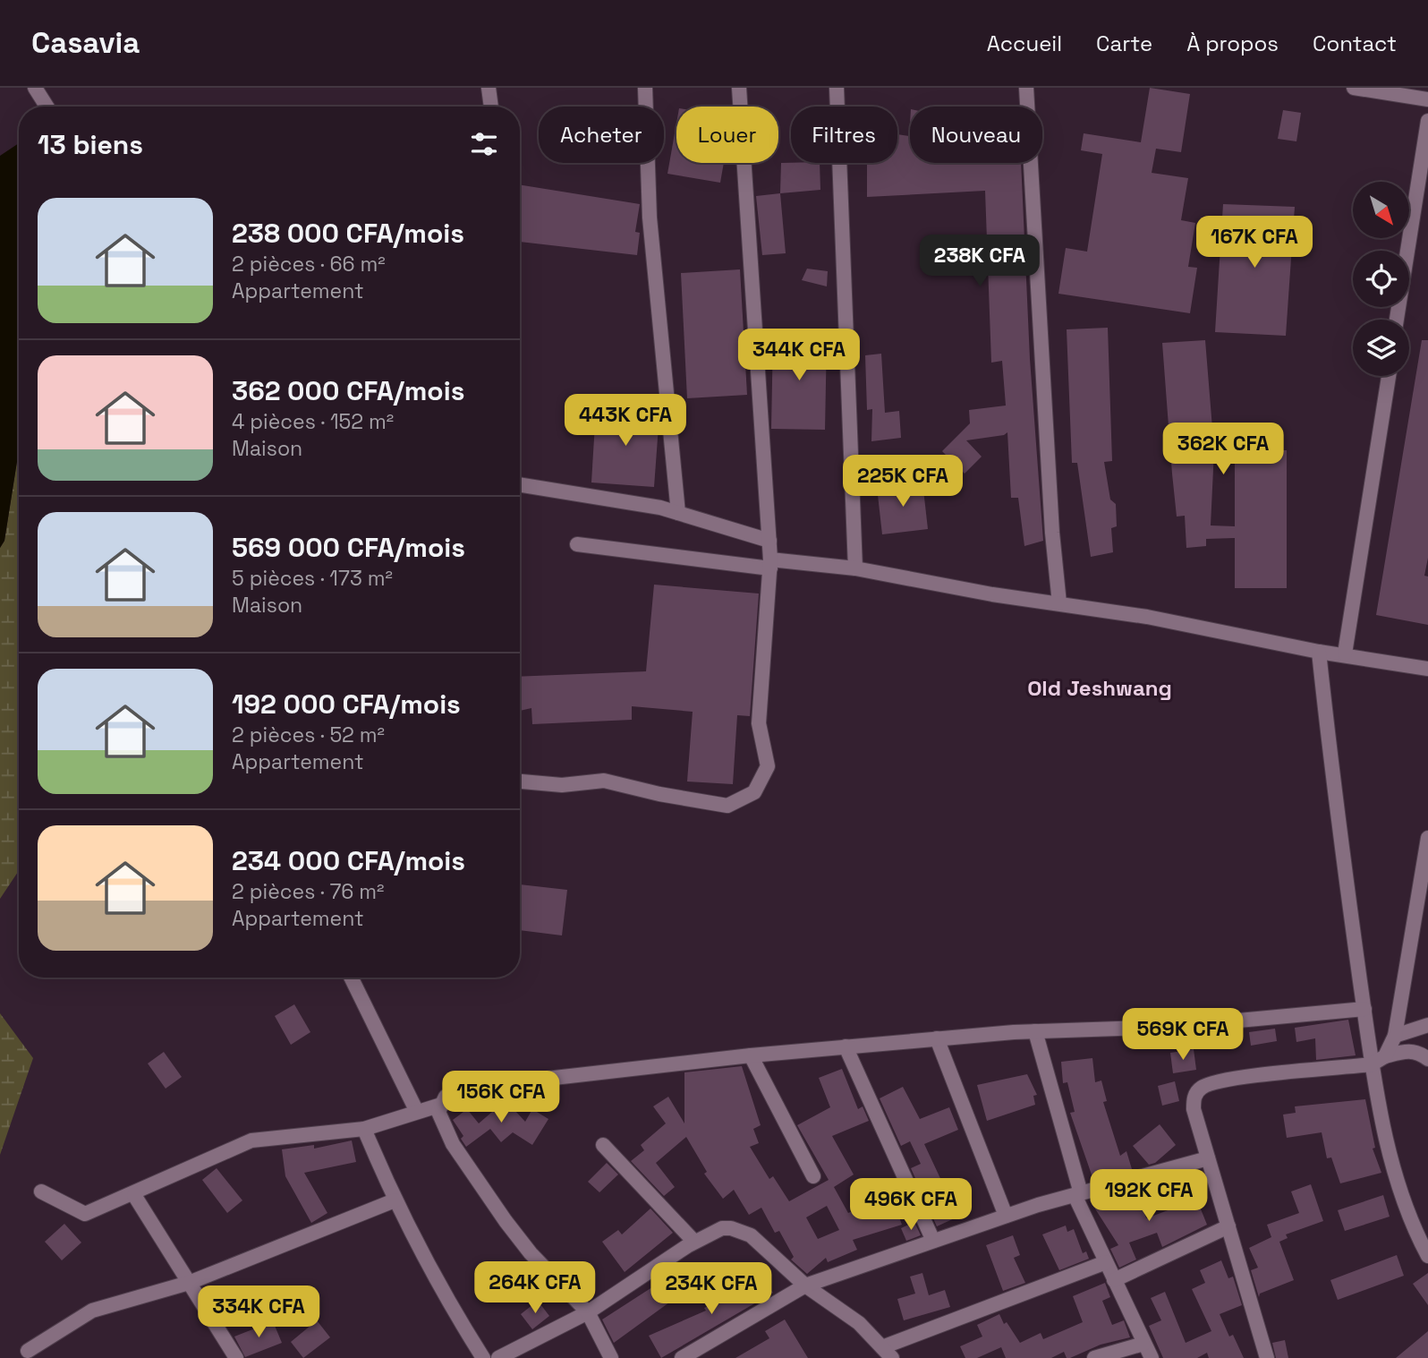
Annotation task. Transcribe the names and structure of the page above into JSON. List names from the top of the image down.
{
  "districts": ["Old Jeshwang"],
  "north": "bottom right",
  "page": {
    "header": "Casavia",
    "nav": [
      "Accueil",
      "Carte",
      "À propos",
      "Contact"
    ],
    "chip": [
      "Acheter",
      "Louer",
      "Filtres",
      "Nouveau"
    ],
    "heading": "13 biens",
    "list": [
      {
        "name": "238 000 CFA/mois",
        "note": "2 pièces · 66 m² · Appartement"
      },
      {
        "name": "362 000 CFA/mois",
        "note": "4 pièces · 152 m² · Maison"
      },
      {
        "name": "569 000 CFA/mois",
        "note": "5 pièces · 173 m² · Maison"
      },
      {
        "name": "192 000 CFA/mois",
        "note": "2 pièces · 52 m² · Appartement"
      },
      {
        "name": "234 000 CFA/mois",
        "note": "2 pièces · 76 m² · Appartement"
      }
    ],
    "price": [
      "167K CFA",
      "238K CFA",
      "344K CFA",
      "443K CFA",
      "362K CFA",
      "225K CFA",
      "569K CFA",
      "156K CFA",
      "192K CFA",
      "496K CFA",
      "264K CFA",
      "234K CFA",
      "334K CFA"
    ]
  }
}
